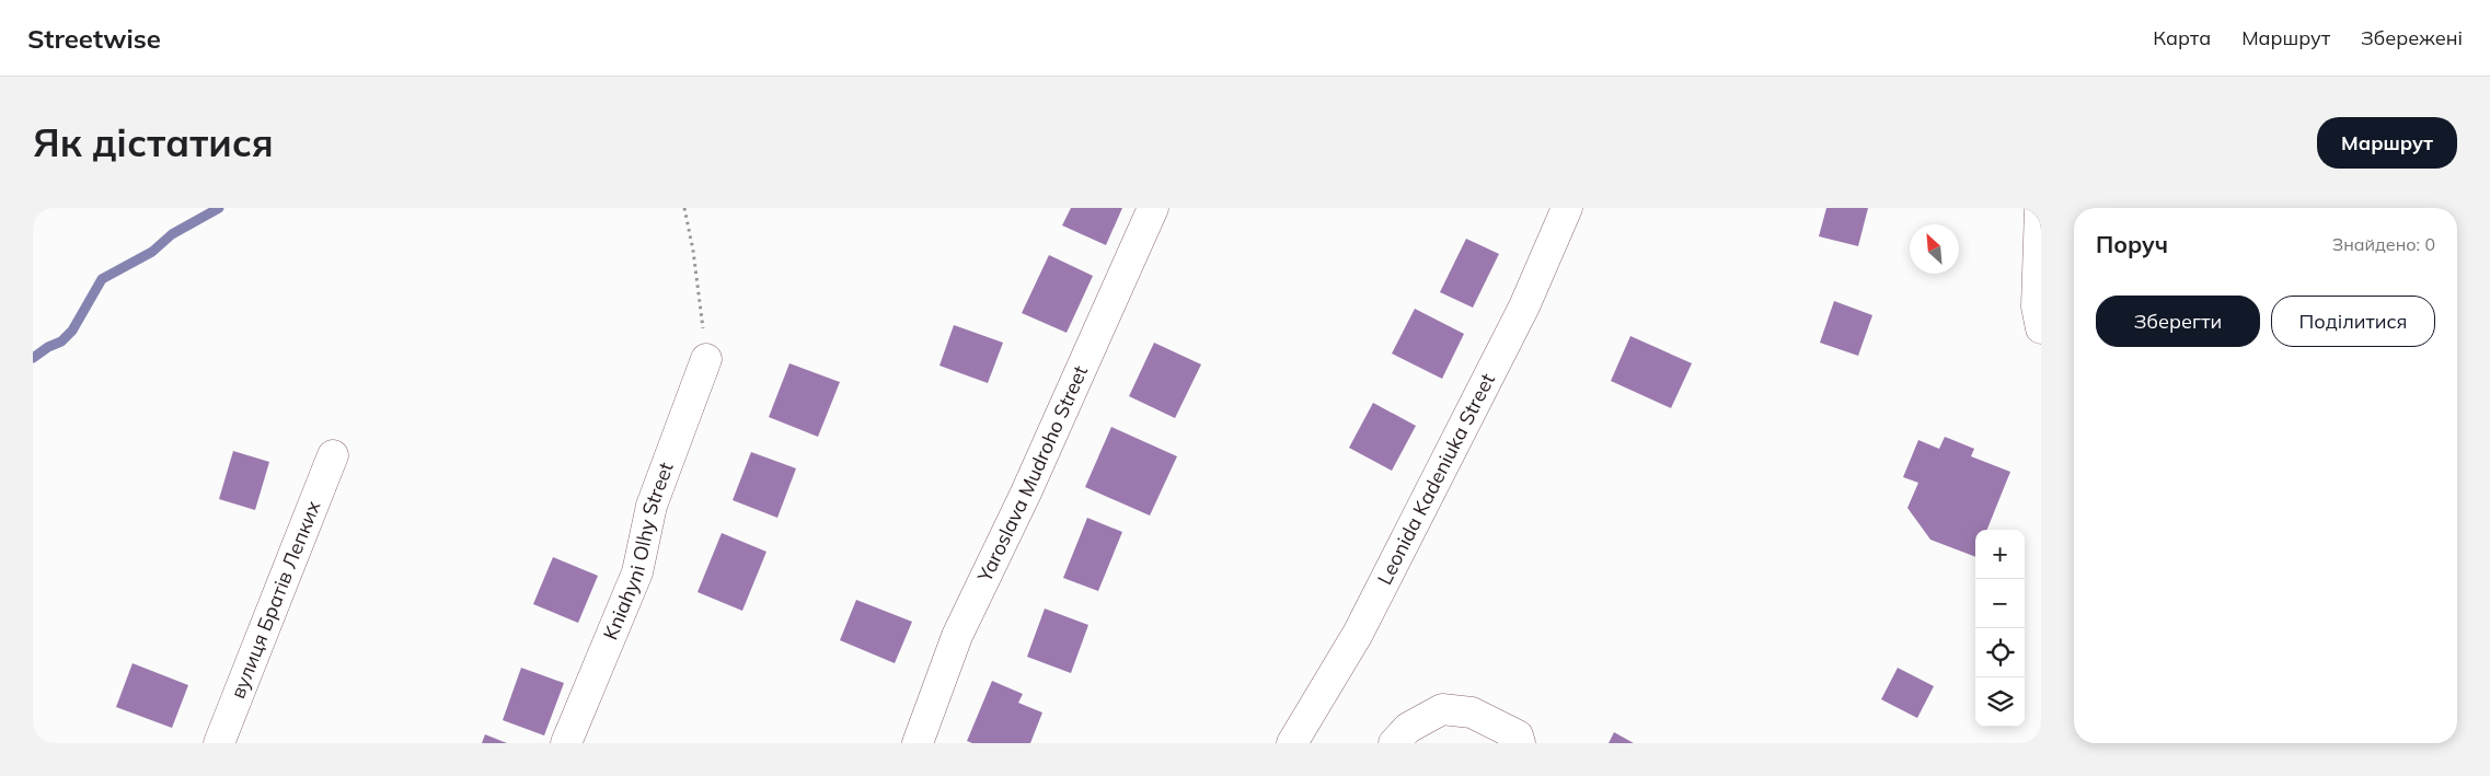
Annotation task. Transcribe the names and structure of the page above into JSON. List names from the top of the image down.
{
  "streets": {
    "street": [
      "Yaroslava Mudroho Street",
      "Leonida Kadeniuka Street",
      "Kniahyni Olhy Street",
      "вулиця Братів Лепких"
    ]
  },
  "north": "top left",
  "page": {
    "header": "Streetwise",
    "nav": ["Карта", "Маршрут", "Збережені"],
    "buttons": [
      "Маршрут",
      ["Зберегти", "Поділитися"]
    ],
    "title": "Як дістатися",
    "heading": ["Поруч", "Знайдено: 0"],
    "map_buttons": ["+", "−"]
  }
}
